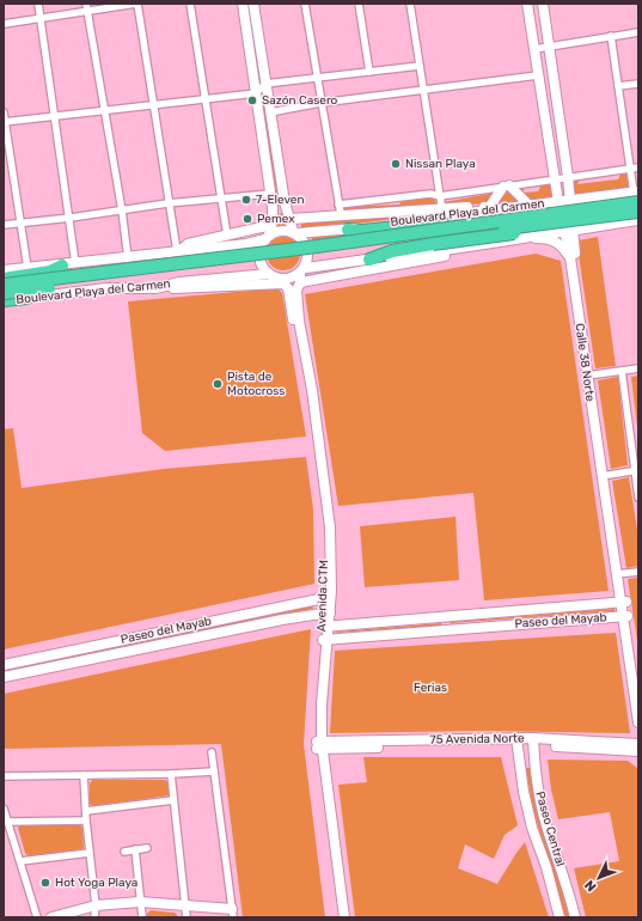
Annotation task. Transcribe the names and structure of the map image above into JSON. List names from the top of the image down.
{
  "streets": {
    "main road": [
      "Boulevard Playa del Carmen",
      "Calle 38 Norte",
      "Avenida CTM",
      "Paseo del Mayab",
      "75 Avenida Norte",
      "Paseo Central"
    ]
  },
  "crossings": [
    ["Boulevard Playa del Carmen", "Calle 38 Norte"],
    ["Boulevard Playa del Carmen", "Avenida CTM"],
    ["Calle 38 Norte", "Paseo del Mayab"],
    ["Avenida CTM", "Paseo del Mayab"],
    ["Avenida CTM", "75 Avenida Norte"],
    ["75 Avenida Norte", "Paseo Central"]
  ],
  "parks": ["Ferias"],
  "places": [
    "Sazón Casero",
    "Nissan Playa",
    "7-Eleven",
    "Pemex",
    "Pista de Motocross",
    "Hot Yoga Playa"
  ],
  "north": "bottom left"
}
